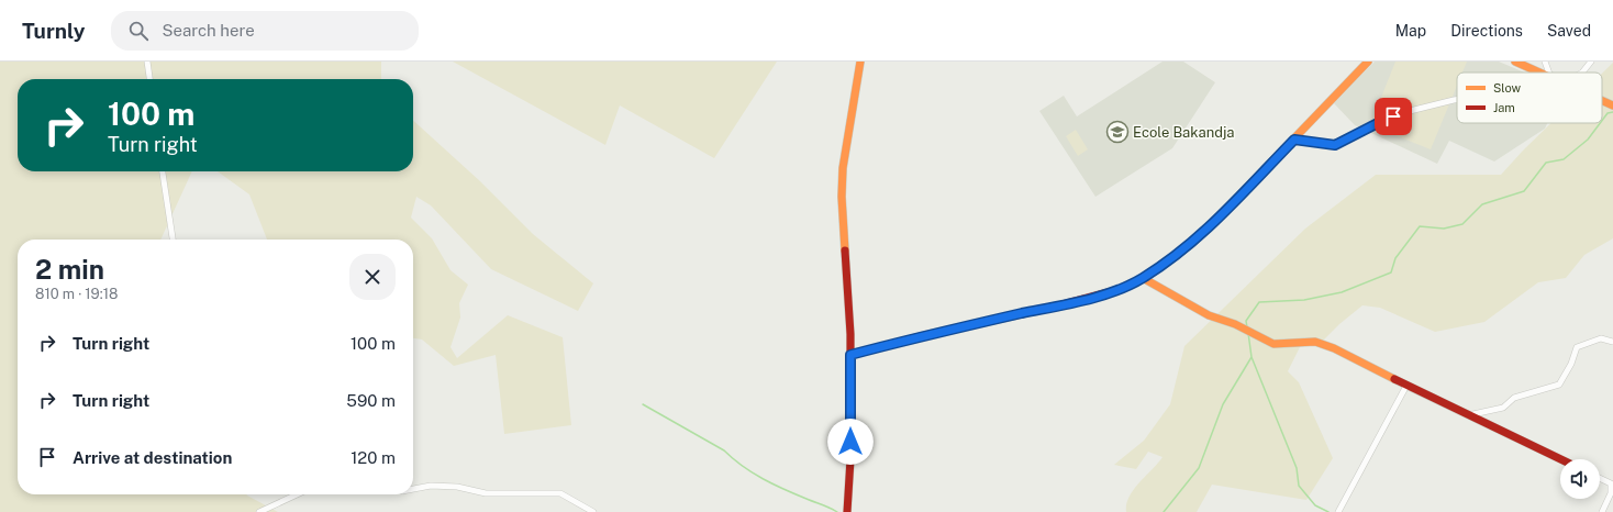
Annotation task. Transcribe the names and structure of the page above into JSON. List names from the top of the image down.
{
  "places": {
    "school or university": ["Ecole Bakandja"]
  },
  "legend": ["Slow", "Jam"],
  "page": {
    "header": "Turnly",
    "search": "Search here",
    "nav": ["Map", "Directions", "Saved"],
    "turn": ["100 m", "Turn right"],
    "heading": ["2 min", "810 m · 19:18"],
    "list": [
      {
        "name": "Turn right",
        "value": "100 m"
      },
      {
        "name": "Turn right",
        "value": "590 m"
      },
      {
        "name": "Arrive at destination",
        "value": "120 m"
      }
    ]
  }
}
